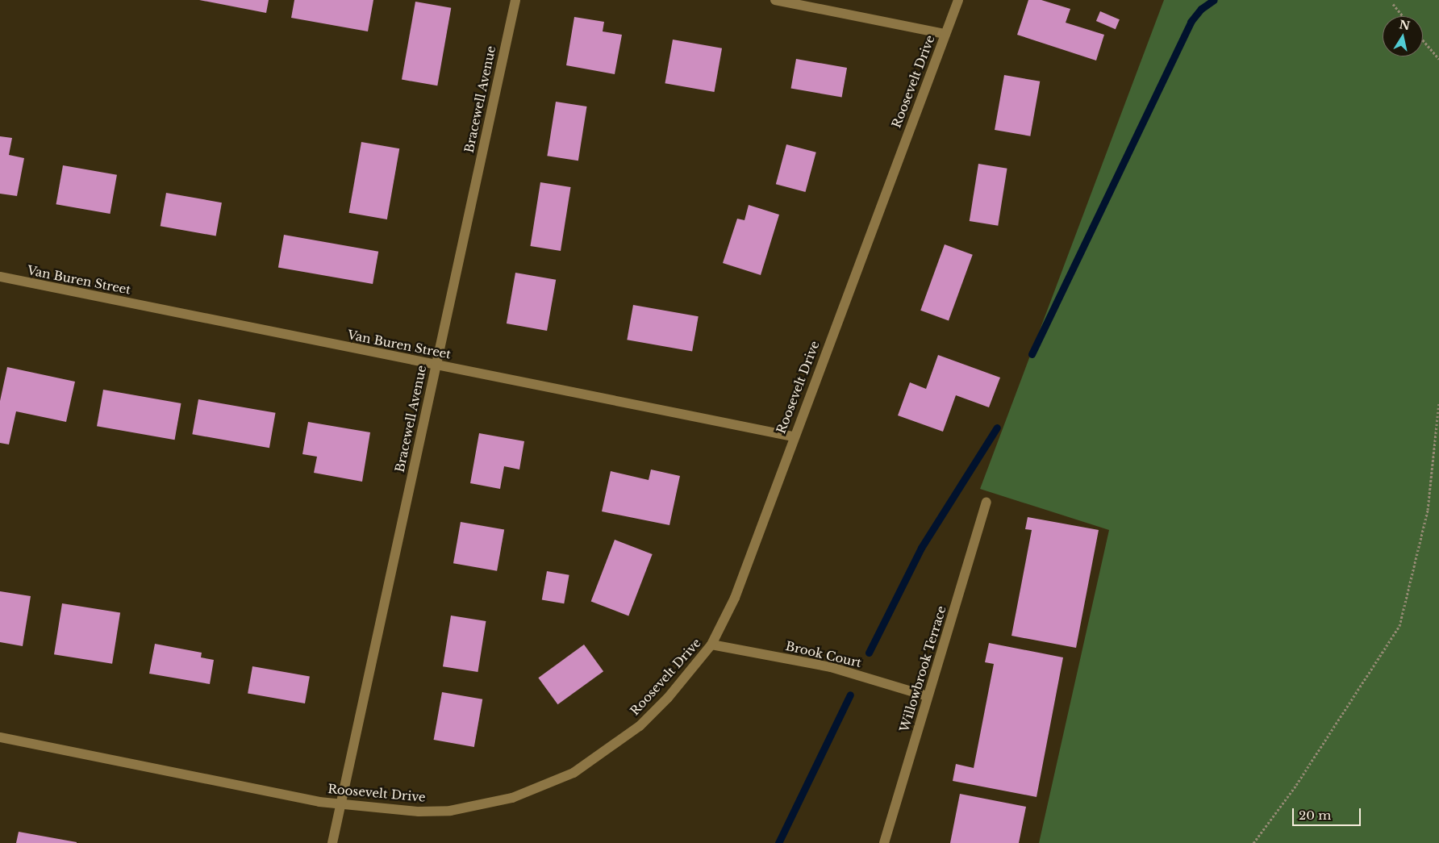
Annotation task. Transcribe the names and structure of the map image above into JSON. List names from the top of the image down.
{
  "streets": {
    "street": [
      "Roosevelt Drive",
      "Bracewell Avenue",
      "Van Buren Street",
      "Brook Court",
      "Willowbrook Terrace"
    ]
  },
  "crossings": [
    ["Roosevelt Drive", "Bracewell Avenue"],
    ["Roosevelt Drive", "Van Buren Street"],
    ["Roosevelt Drive", "Brook Court"],
    ["Bracewell Avenue", "Van Buren Street"],
    ["Brook Court", "Willowbrook Terrace"]
  ],
  "scale_bar": "20 m",
  "north": "top"
}
